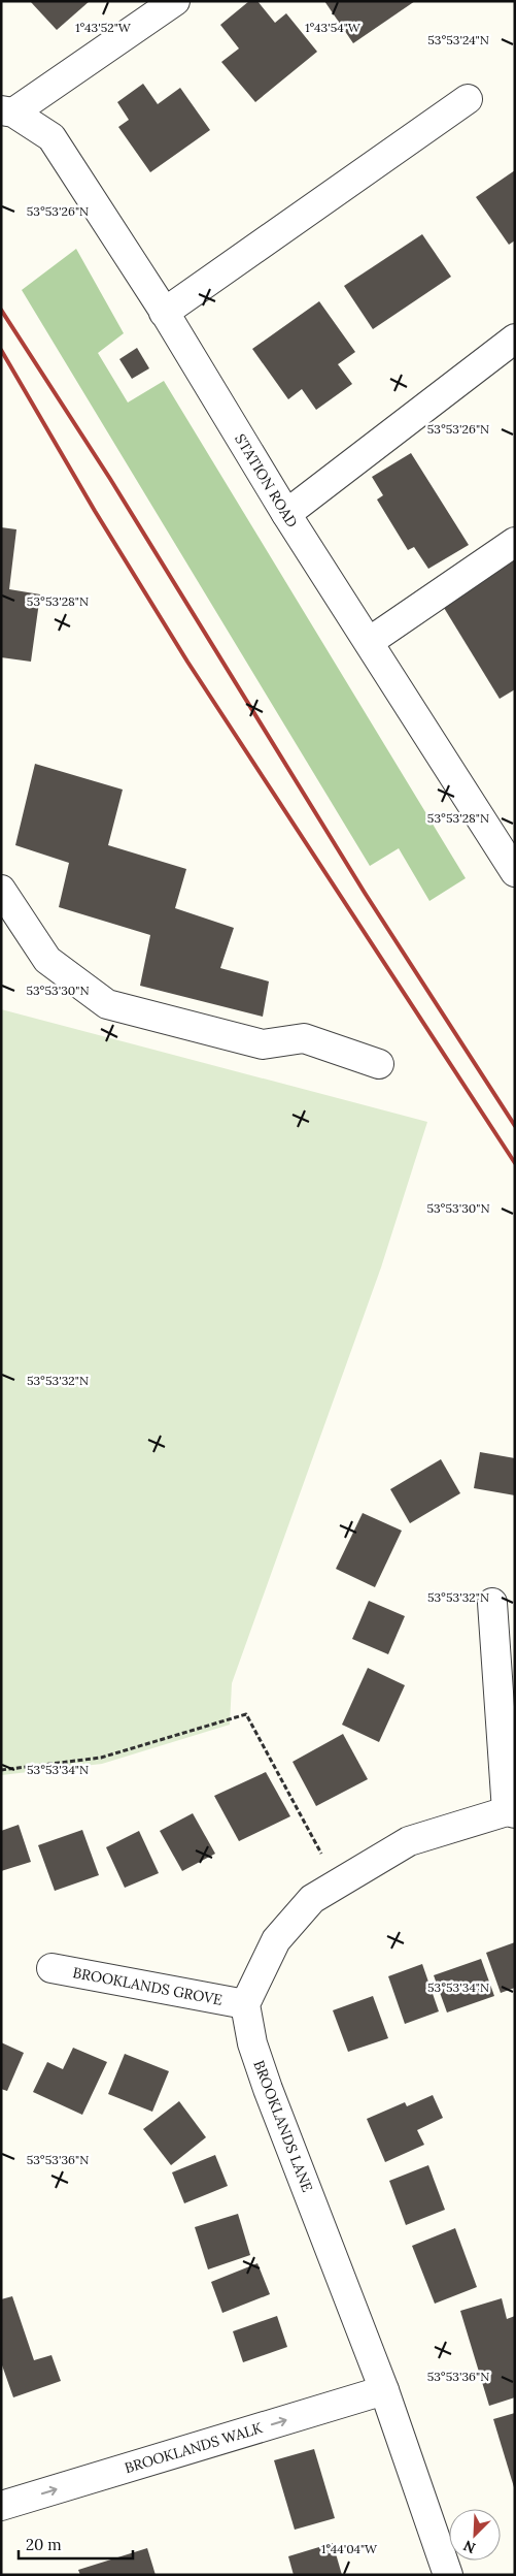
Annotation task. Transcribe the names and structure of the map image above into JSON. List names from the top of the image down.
{
  "streets": {
    "street": [
      "STATION ROAD",
      "BROOKLANDS GROVE",
      "BROOKLANDS LANE",
      "BROOKLANDS WALK"
    ]
  },
  "crossings": [
    ["BROOKLANDS GROVE", "BROOKLANDS LANE"],
    ["BROOKLANDS LANE", "BROOKLANDS WALK"]
  ],
  "one_way": ["BROOKLANDS WALK"],
  "scale_bar": "20 m",
  "north": "bottom left",
  "coordinates": [
    "1°43'52\"W",
    "1°43'54\"W",
    "53°53'24\"N",
    "53°53'26\"N",
    "53°53'28\"N",
    "53°53'30\"N",
    "53°53'32\"N",
    "53°53'34\"N",
    "53°53'36\"N",
    "1°44'04\"W"
  ]
}
